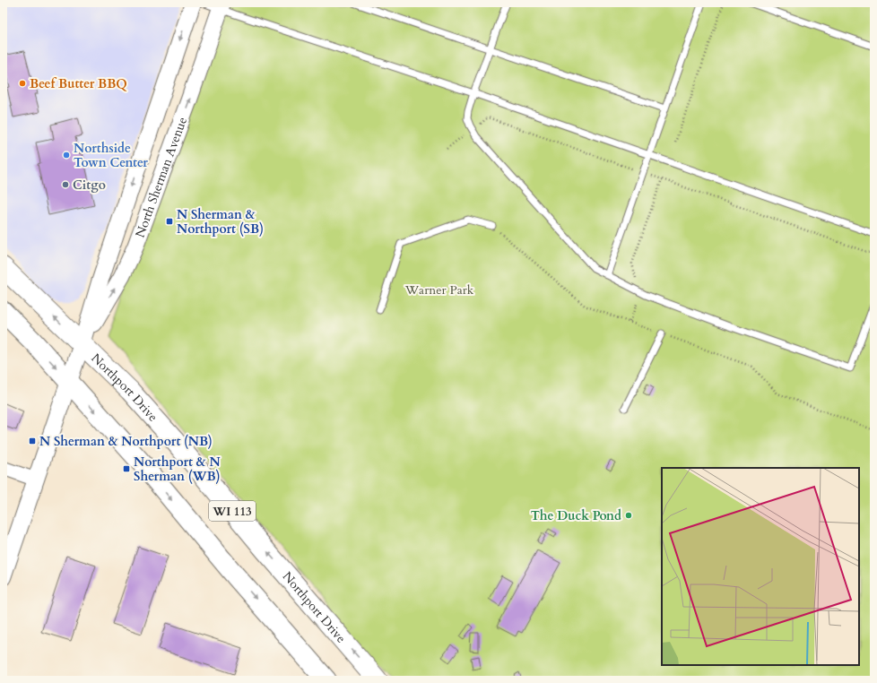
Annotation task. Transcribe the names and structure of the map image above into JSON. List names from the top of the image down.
{
  "streets": {
    "main road": ["Northport Drive", "WI 113"],
    "street": ["North Sherman Avenue"]
  },
  "crossings": [
    ["North Sherman Avenue", "Northport Drive"],
    ["North Sherman Avenue", "WI 113"]
  ],
  "parks": ["Warner Park"],
  "places": {
    "other": [
      "Beef Butter BBQ",
      "Northside Town Center",
      "Citgo",
      "The Duck Pond"
    ],
    "transit": ["N Sherman & Northport (SB)", "N Sherman & Northport (NB)", "Northport & N Sherman (WB)"]
  }
}
